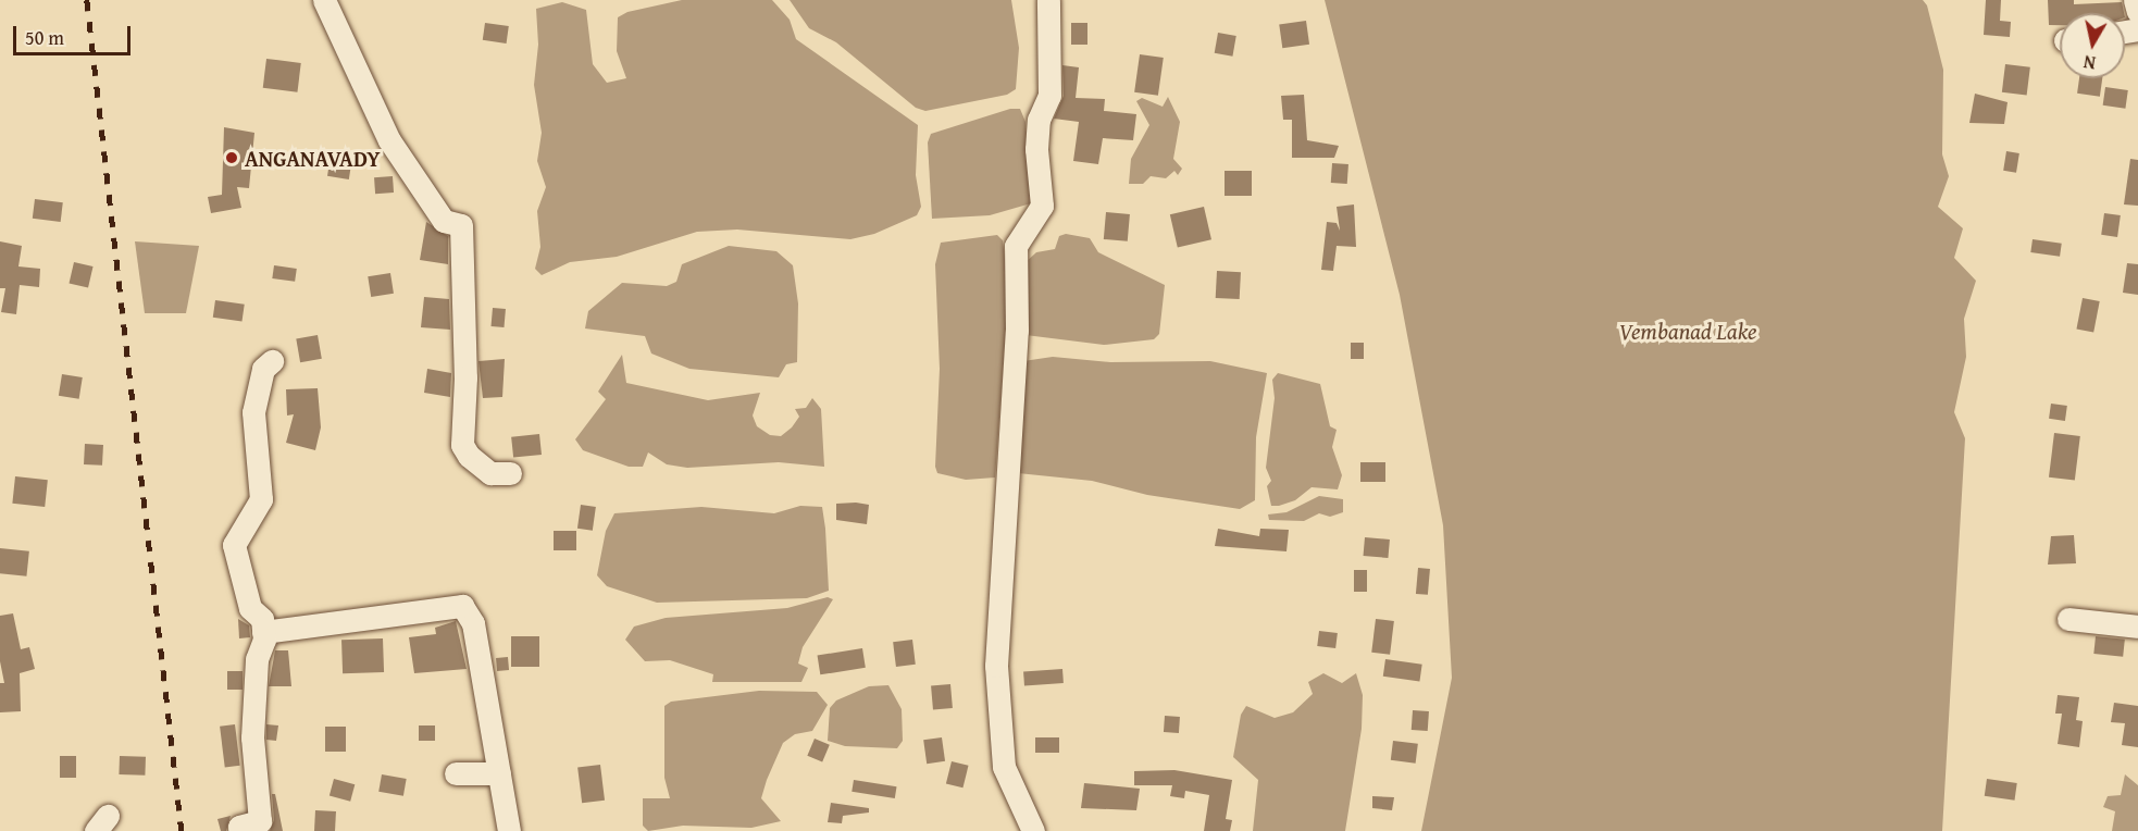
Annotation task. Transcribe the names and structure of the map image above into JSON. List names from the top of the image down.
{
  "water": ["Vembanad Lake"],
  "places": ["ANGANAVADY"],
  "scale_bar": "50 m",
  "north": "bottom"
}
